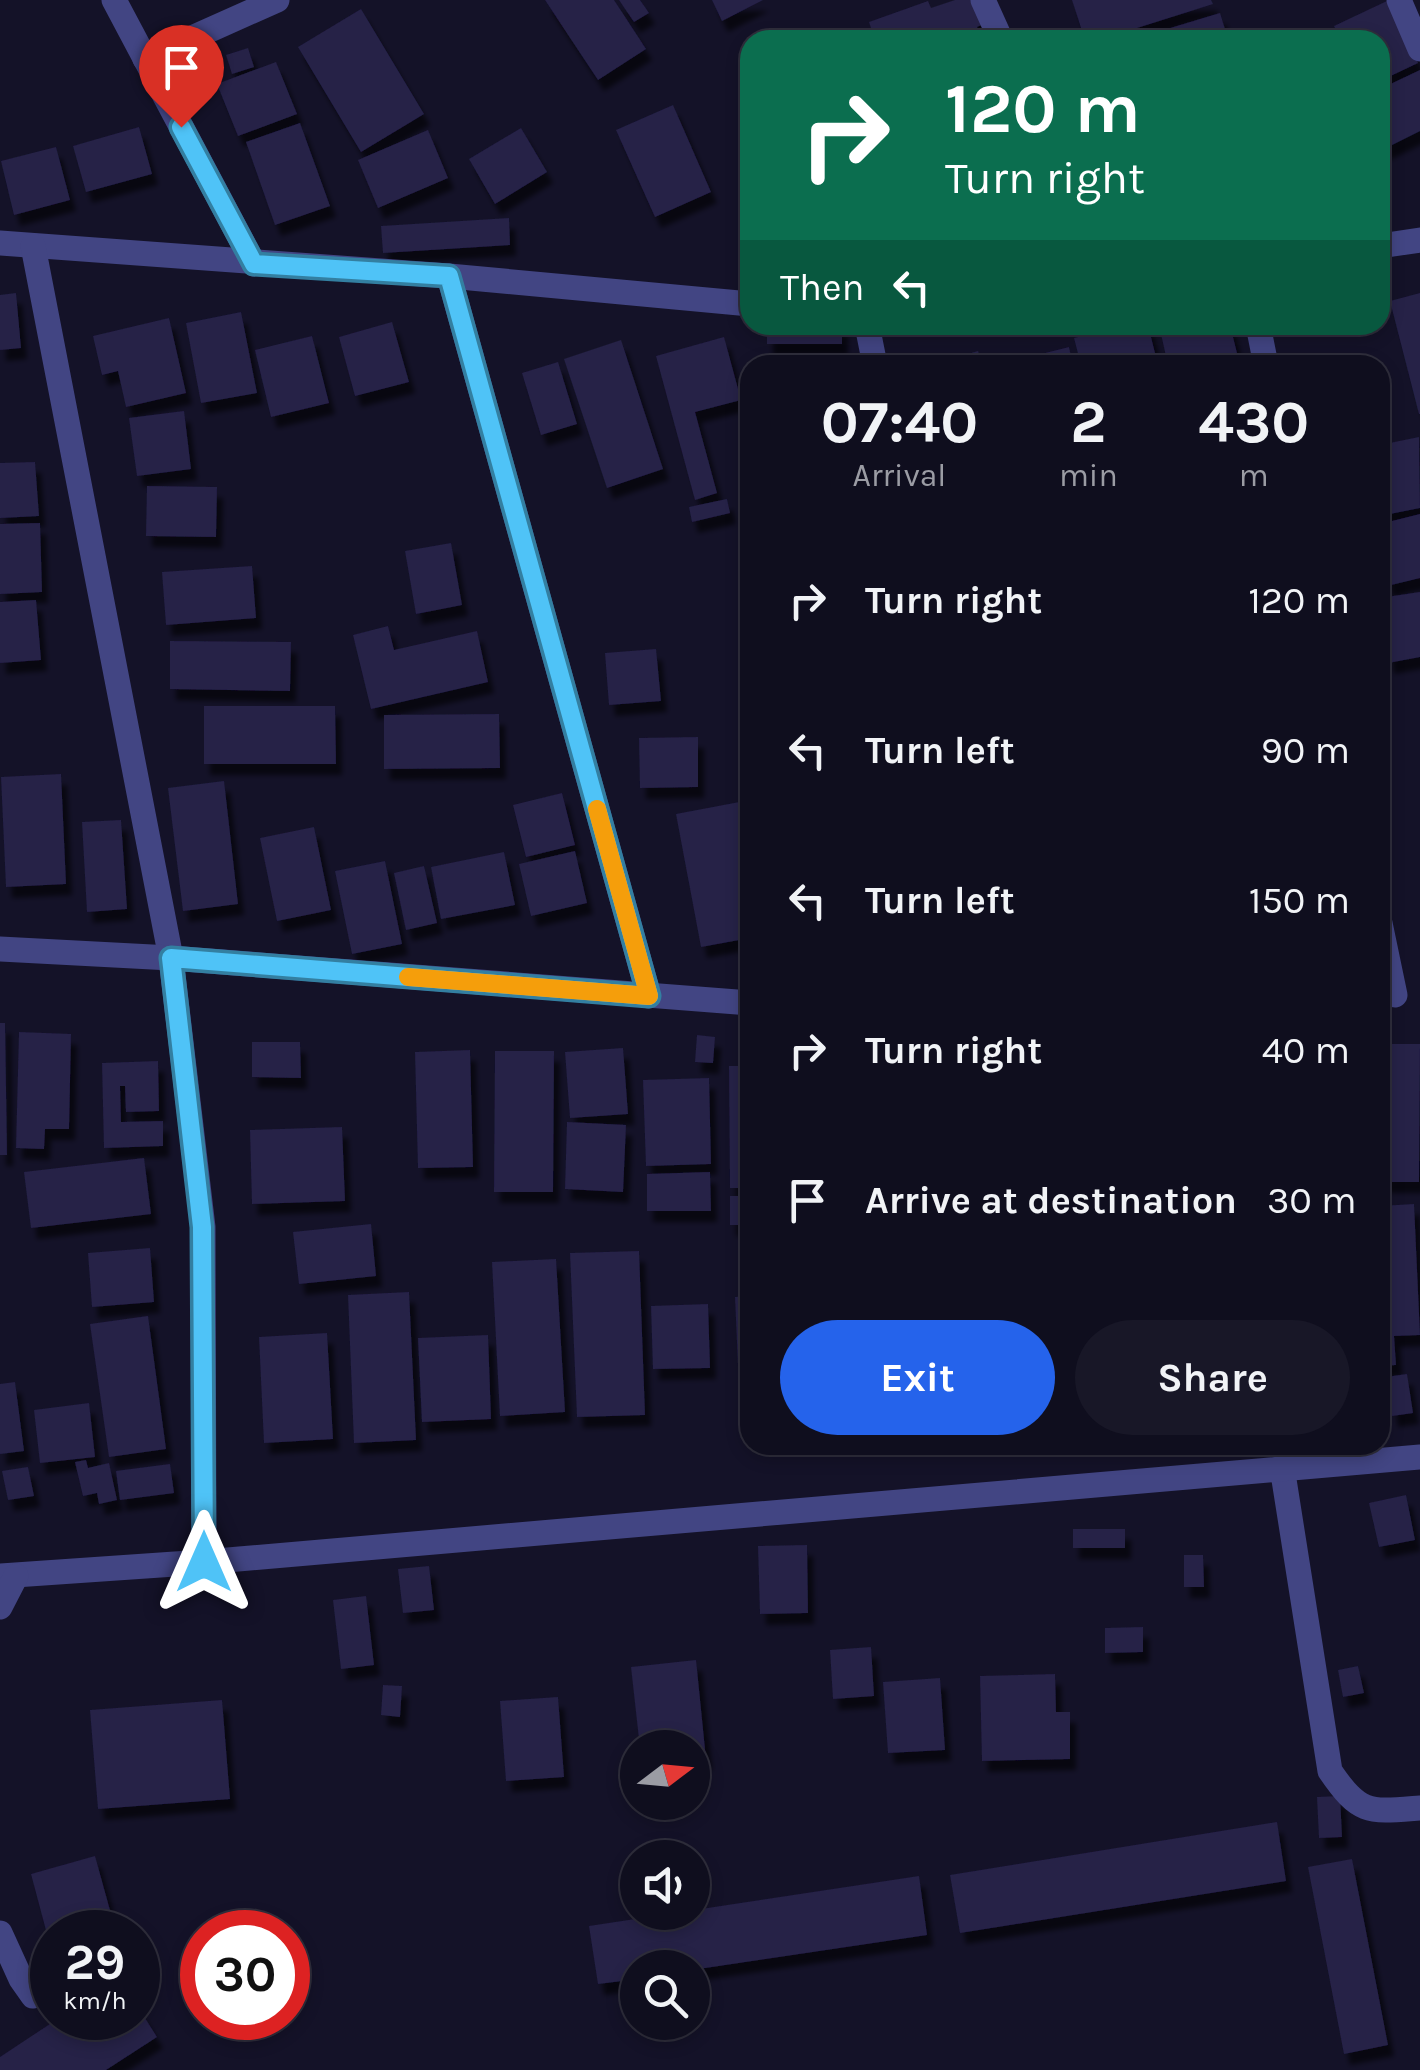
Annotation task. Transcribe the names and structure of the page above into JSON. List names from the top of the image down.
{
  "north": "right",
  "page": {
    "turn": ["120 m", "Turn right"],
    "then": "Then",
    "eta": [
      "07:40",
      "Arrival",
      "2",
      "min",
      "430",
      "m"
    ],
    "list": [
      {
        "name": "Turn right",
        "value": "120 m"
      },
      {
        "name": "Turn left",
        "value": "90 m"
      },
      {
        "name": "Turn left",
        "value": "150 m"
      },
      {
        "name": "Turn right",
        "value": "40 m"
      },
      {
        "name": "Arrive at destination",
        "value": "30 m"
      }
    ],
    "buttons": ["Exit", "Share"],
    "speed": "29 km/h",
    "limit": "30"
  }
}
